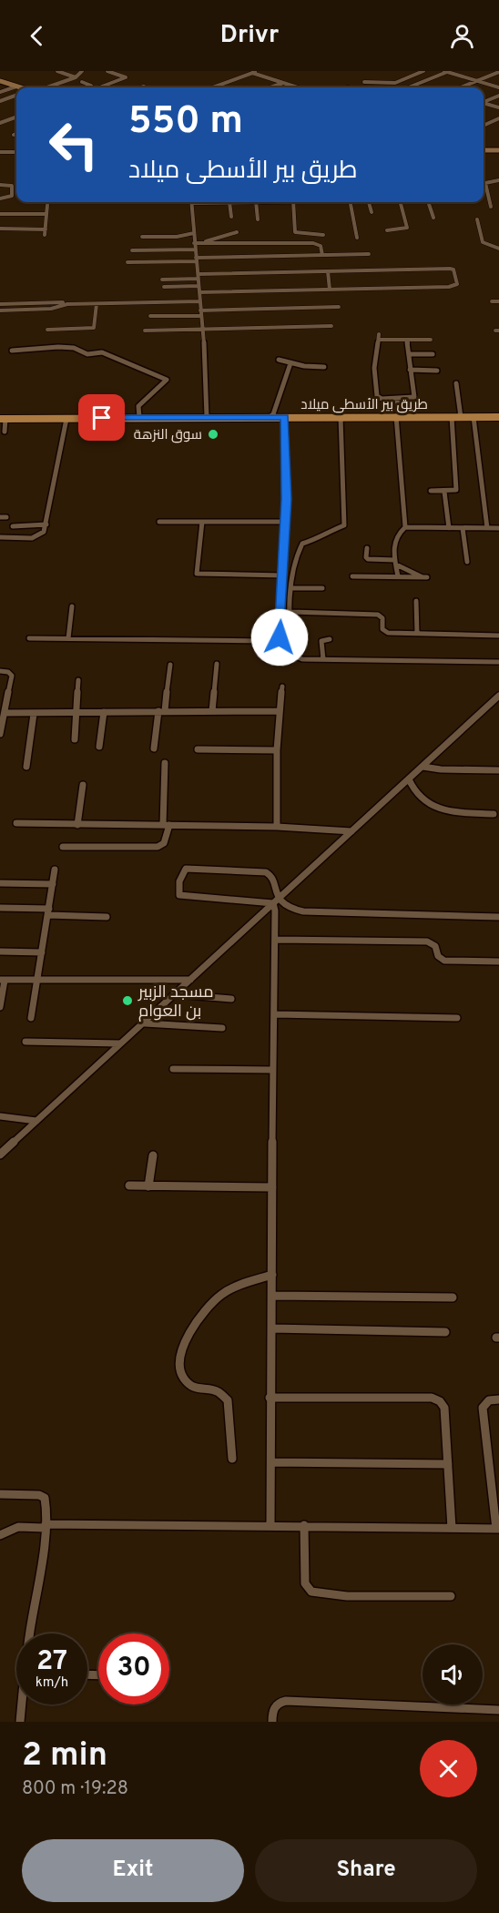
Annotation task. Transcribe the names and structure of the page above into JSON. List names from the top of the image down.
{
  "streets": {
    "main road": ["طريق بير الأسطى ميلاد"]
  },
  "places": ["سوق النزهة", "مسجد الزبير بن العوام"],
  "page": {
    "header": "Drivr",
    "turn": ["550 m", "طريق بير الأسطى ميلاد"],
    "speed": "27 km/h",
    "limit": "30",
    "heading": ["2 min", "800 m · 19:28"],
    "buttons": ["Exit", "Share"]
  }
}
